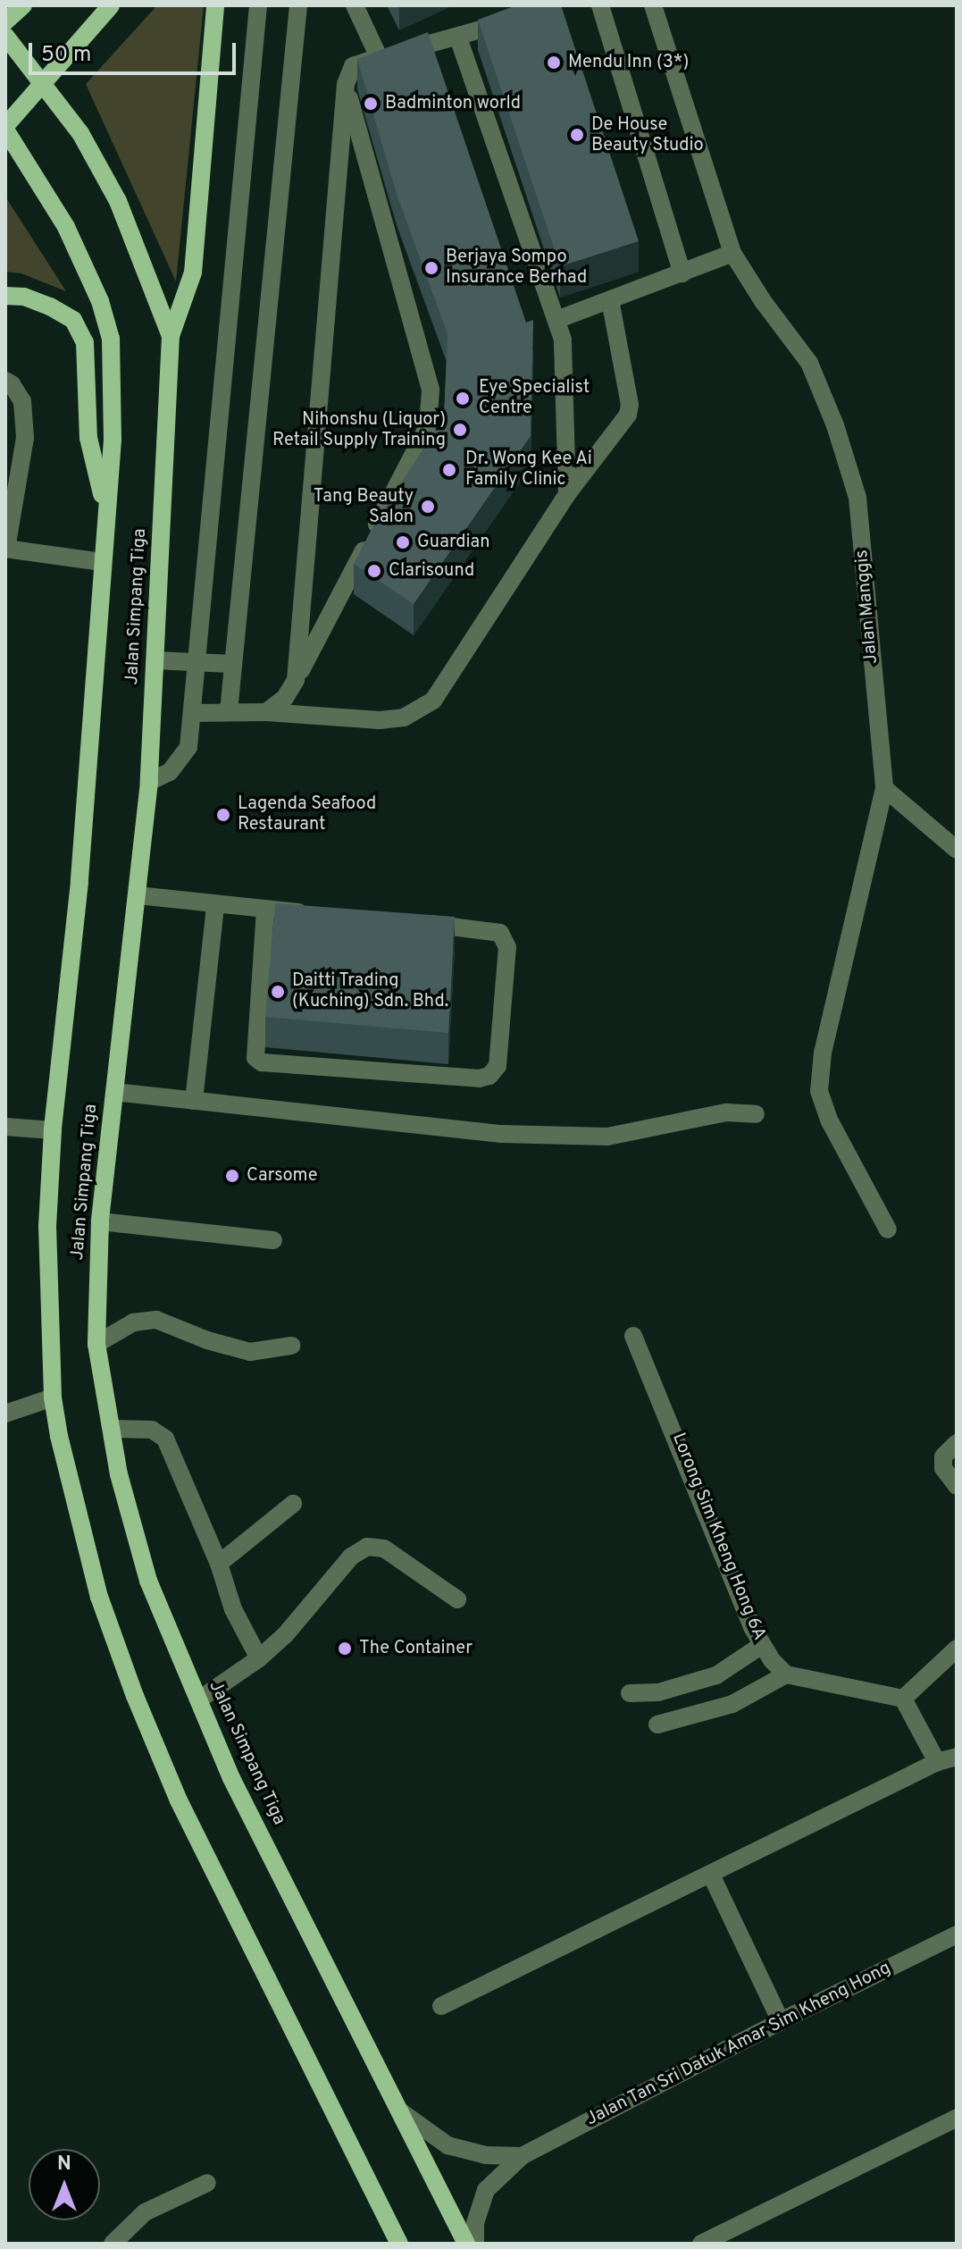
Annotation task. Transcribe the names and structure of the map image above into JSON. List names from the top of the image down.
{
  "streets": {
    "main road": ["Jalan Simpang Tiga"],
    "street": ["Jalan Manggis", "Lorong Sim Kheng Hong 6A", "Jalan Tan Sri Datuk Amar Sim Kheng Hong"]
  },
  "crossings": [
    ["Jalan Simpang Tiga", "Jalan Tan Sri Datuk Amar Sim Kheng Hong"]
  ],
  "places": [
    "Mendu Inn (3*)",
    "Badminton world",
    "De House Beauty Studio",
    "Berjaya Sompo Insurance Berhad",
    "Eye Specialist Centre",
    "Nihonshu (Liquor) Retail Supply Training",
    "Dr. Wong Kee Ai Family Clinic",
    "Tang Beauty Salon",
    "Guardian",
    "Clarisound",
    "Lagenda Seafood Restaurant",
    "Daitti Trading (Kuching) Sdn. Bhd.",
    "Carsome",
    "The Container"
  ],
  "scale_bar": "50 m",
  "north": "top"
}
